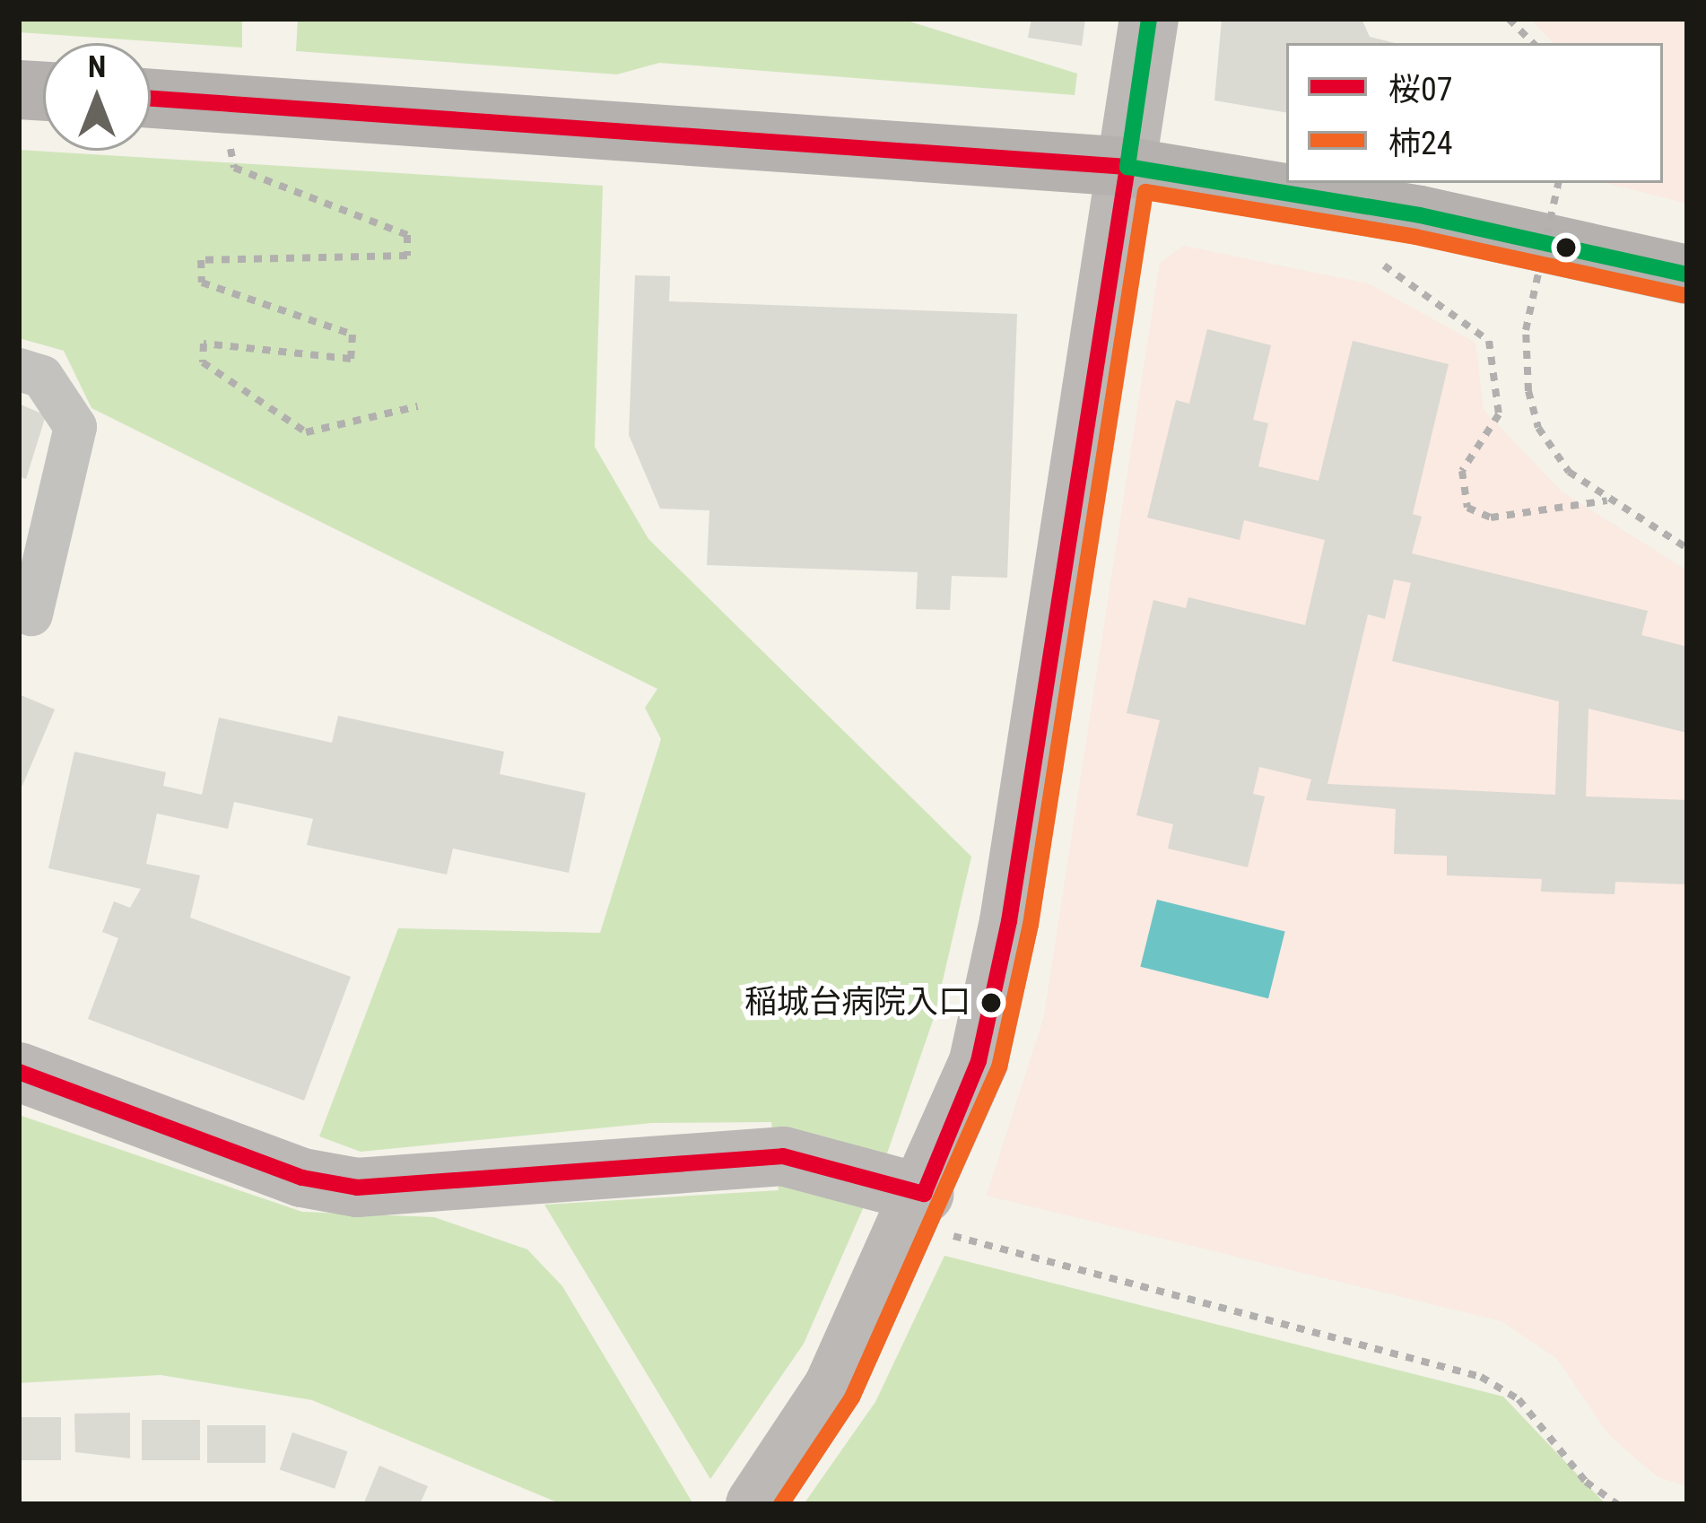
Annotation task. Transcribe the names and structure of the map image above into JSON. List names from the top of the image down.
{
  "places": ["稲城台病院入口"],
  "lines": ["transit line 桜07", "transit line 柿24"],
  "legend": ["桜07", "柿24"],
  "north": "top"
}
